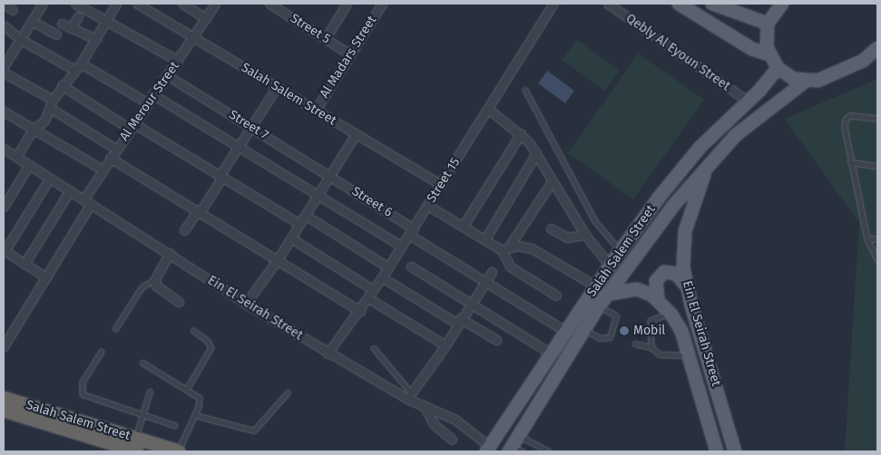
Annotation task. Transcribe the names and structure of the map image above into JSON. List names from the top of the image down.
{
  "streets": {
    "highway": ["Salah Salem Street"],
    "main road": ["Ein El Seirah Street"],
    "street": [
      "Street 5",
      "Qebly Al Eyoun Street",
      "Al Madars Street",
      "Al Merour Street",
      "Street 7",
      "Street 15",
      "Street 6"
    ]
  },
  "crossings": [
    ["Street 5", "Al Madars Street"],
    ["Qebly Al Eyoun Street", "Salah Salem Street"],
    ["Al Madars Street", "Salah Salem Street"],
    ["Salah Salem Street", "Al Merour Street"],
    ["Salah Salem Street", "Street 15"],
    ["Salah Salem Street", "Street 6"],
    ["Salah Salem Street", "Ein El Seirah Street"],
    ["Al Merour Street", "Street 7"],
    ["Al Merour Street", "Ein El Seirah Street"],
    ["Street 7", "Street 6"],
    ["Street 15", "Street 6"],
    ["Street 15", "Ein El Seirah Street"]
  ],
  "places": ["Mobil"]
}
